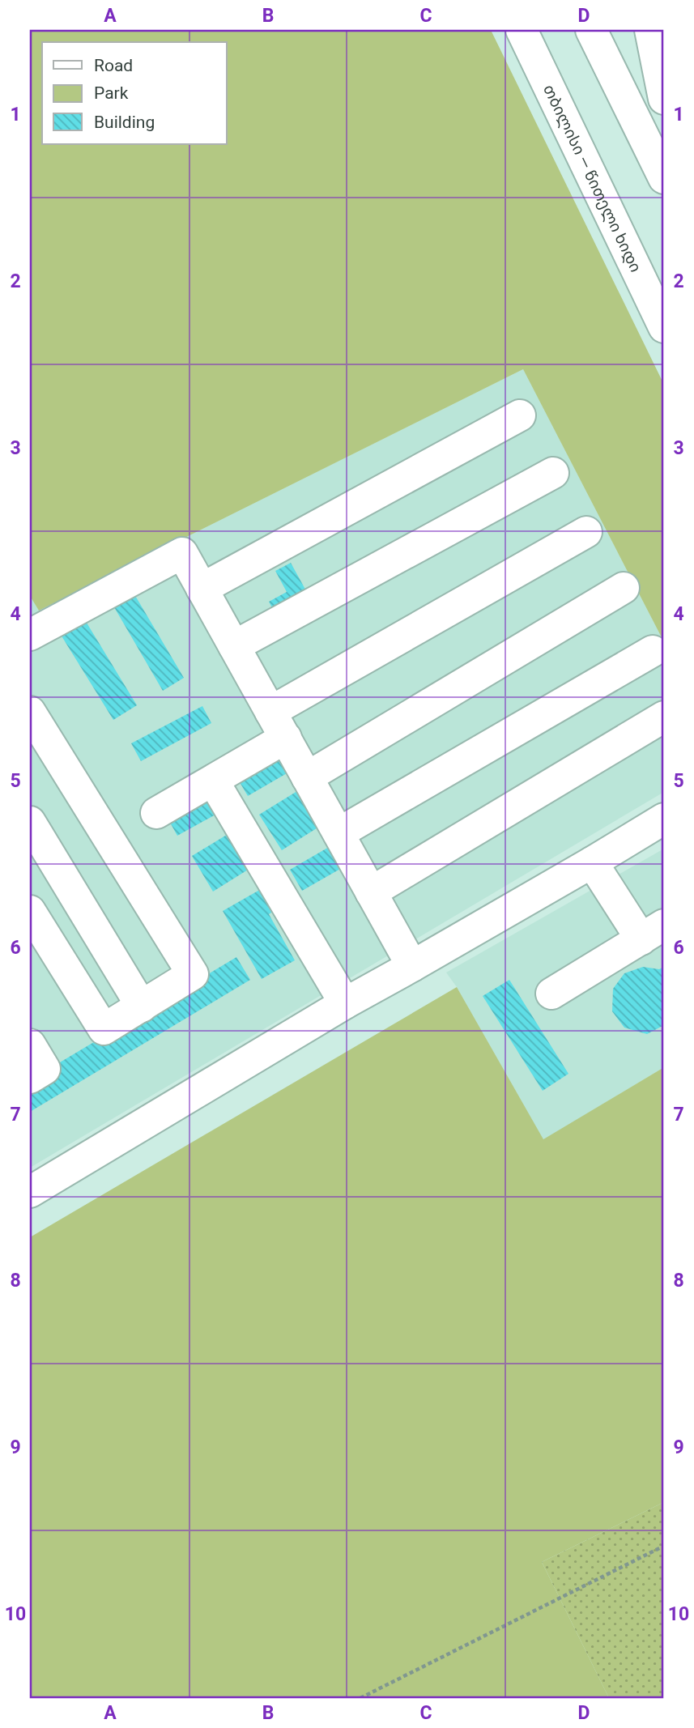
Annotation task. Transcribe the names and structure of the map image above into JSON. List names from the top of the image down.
{
  "streets": {
    "main road": ["თბილისი — წითელი ხიდი"]
  },
  "legend": ["Road", "Park", "Building"],
  "grid": {
    "columns": [
      "A",
      "B",
      "C",
      "D"
    ],
    "rows": [
      "1",
      "2",
      "3",
      "4",
      "5",
      "6",
      "7",
      "8",
      "9",
      "10"
    ]
  }
}
